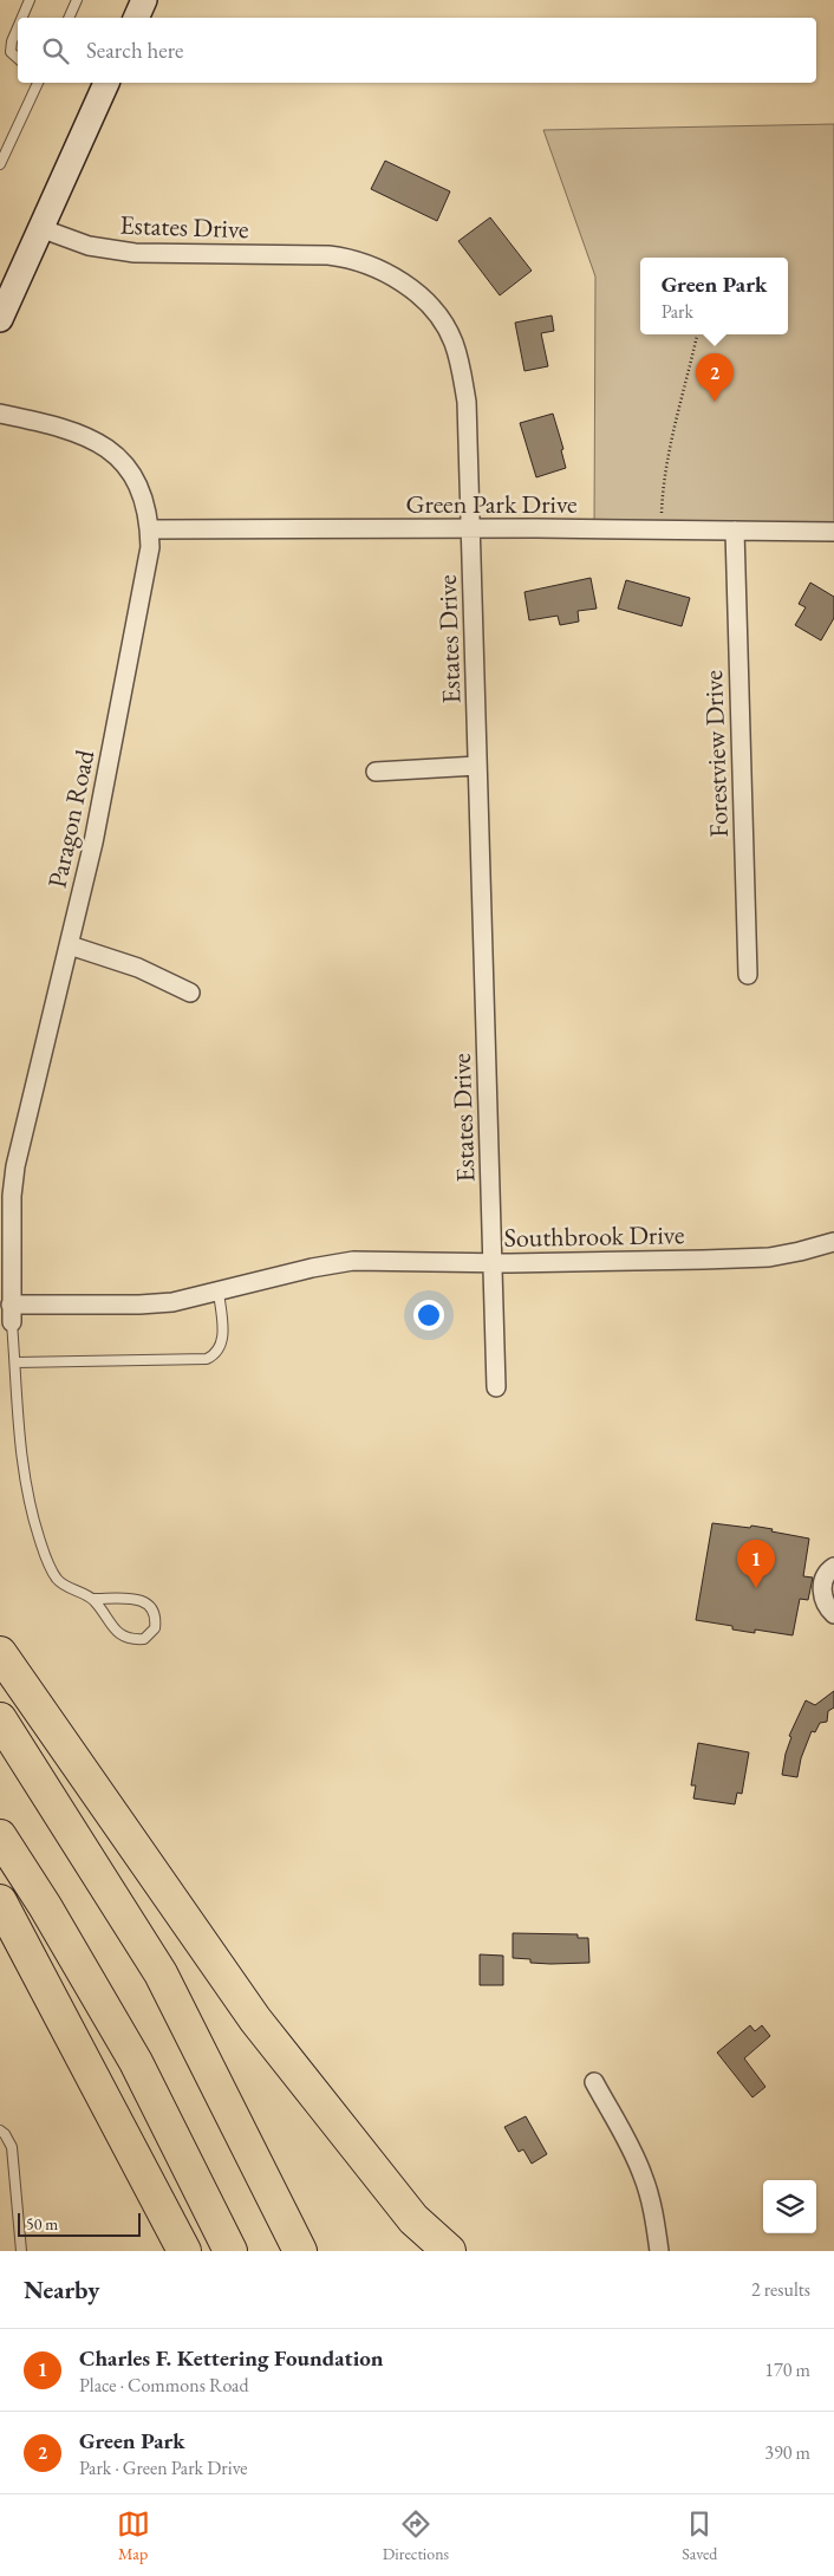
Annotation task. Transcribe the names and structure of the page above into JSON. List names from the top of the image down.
{
  "streets": {
    "street": [
      "Estates Drive",
      "Green Park Drive",
      "Forestview Drive",
      "Paragon Road",
      "Southbrook Drive"
    ]
  },
  "crossings": [
    ["Estates Drive", "Green Park Drive"],
    ["Estates Drive", "Southbrook Drive"],
    ["Green Park Drive", "Forestview Drive"],
    ["Green Park Drive", "Paragon Road"],
    ["Paragon Road", "Southbrook Drive"]
  ],
  "scale_bar": "50 m",
  "page": {
    "search": "Search here",
    "popup": ["Green Park", "Park"],
    "pins": ["2", "1"],
    "scale": "50 m",
    "heading": ["Nearby", "2 results"],
    "list": [
      {
        "mark": "1",
        "name": "Charles F. Kettering Foundation",
        "note": "Place · Commons Road",
        "value": "170 m"
      },
      {
        "mark": "2",
        "name": "Green Park",
        "note": "Park · Green Park Drive",
        "value": "390 m"
      }
    ],
    "nav": ["Map", "Directions", "Saved"]
  }
}
